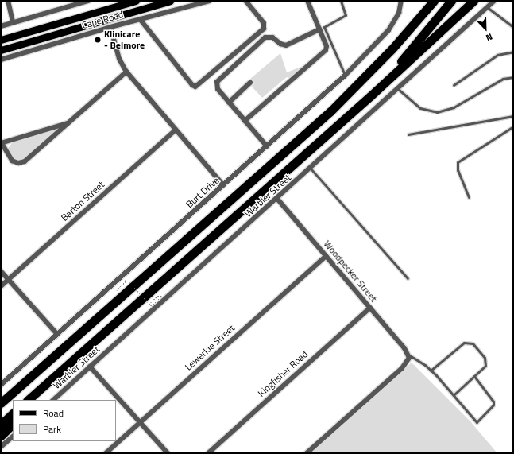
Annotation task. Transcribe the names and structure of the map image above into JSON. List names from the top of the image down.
{
  "streets": {
    "main road": ["Cape Road"],
    "street": [
      "Burt Drive",
      "Warbler Street",
      "Barton Street",
      "Woodpecker Street",
      "Lewerkie Street",
      "Kingfisher Road"
    ]
  },
  "crossings": [
    ["Warbler Street", "Woodpecker Street"],
    ["Woodpecker Street", "Lewerkie Street"],
    ["Woodpecker Street", "Kingfisher Road"]
  ],
  "places": ["Klinicare - Belmore"],
  "legend": ["Road", "Park"],
  "north": "bottom right"
}
